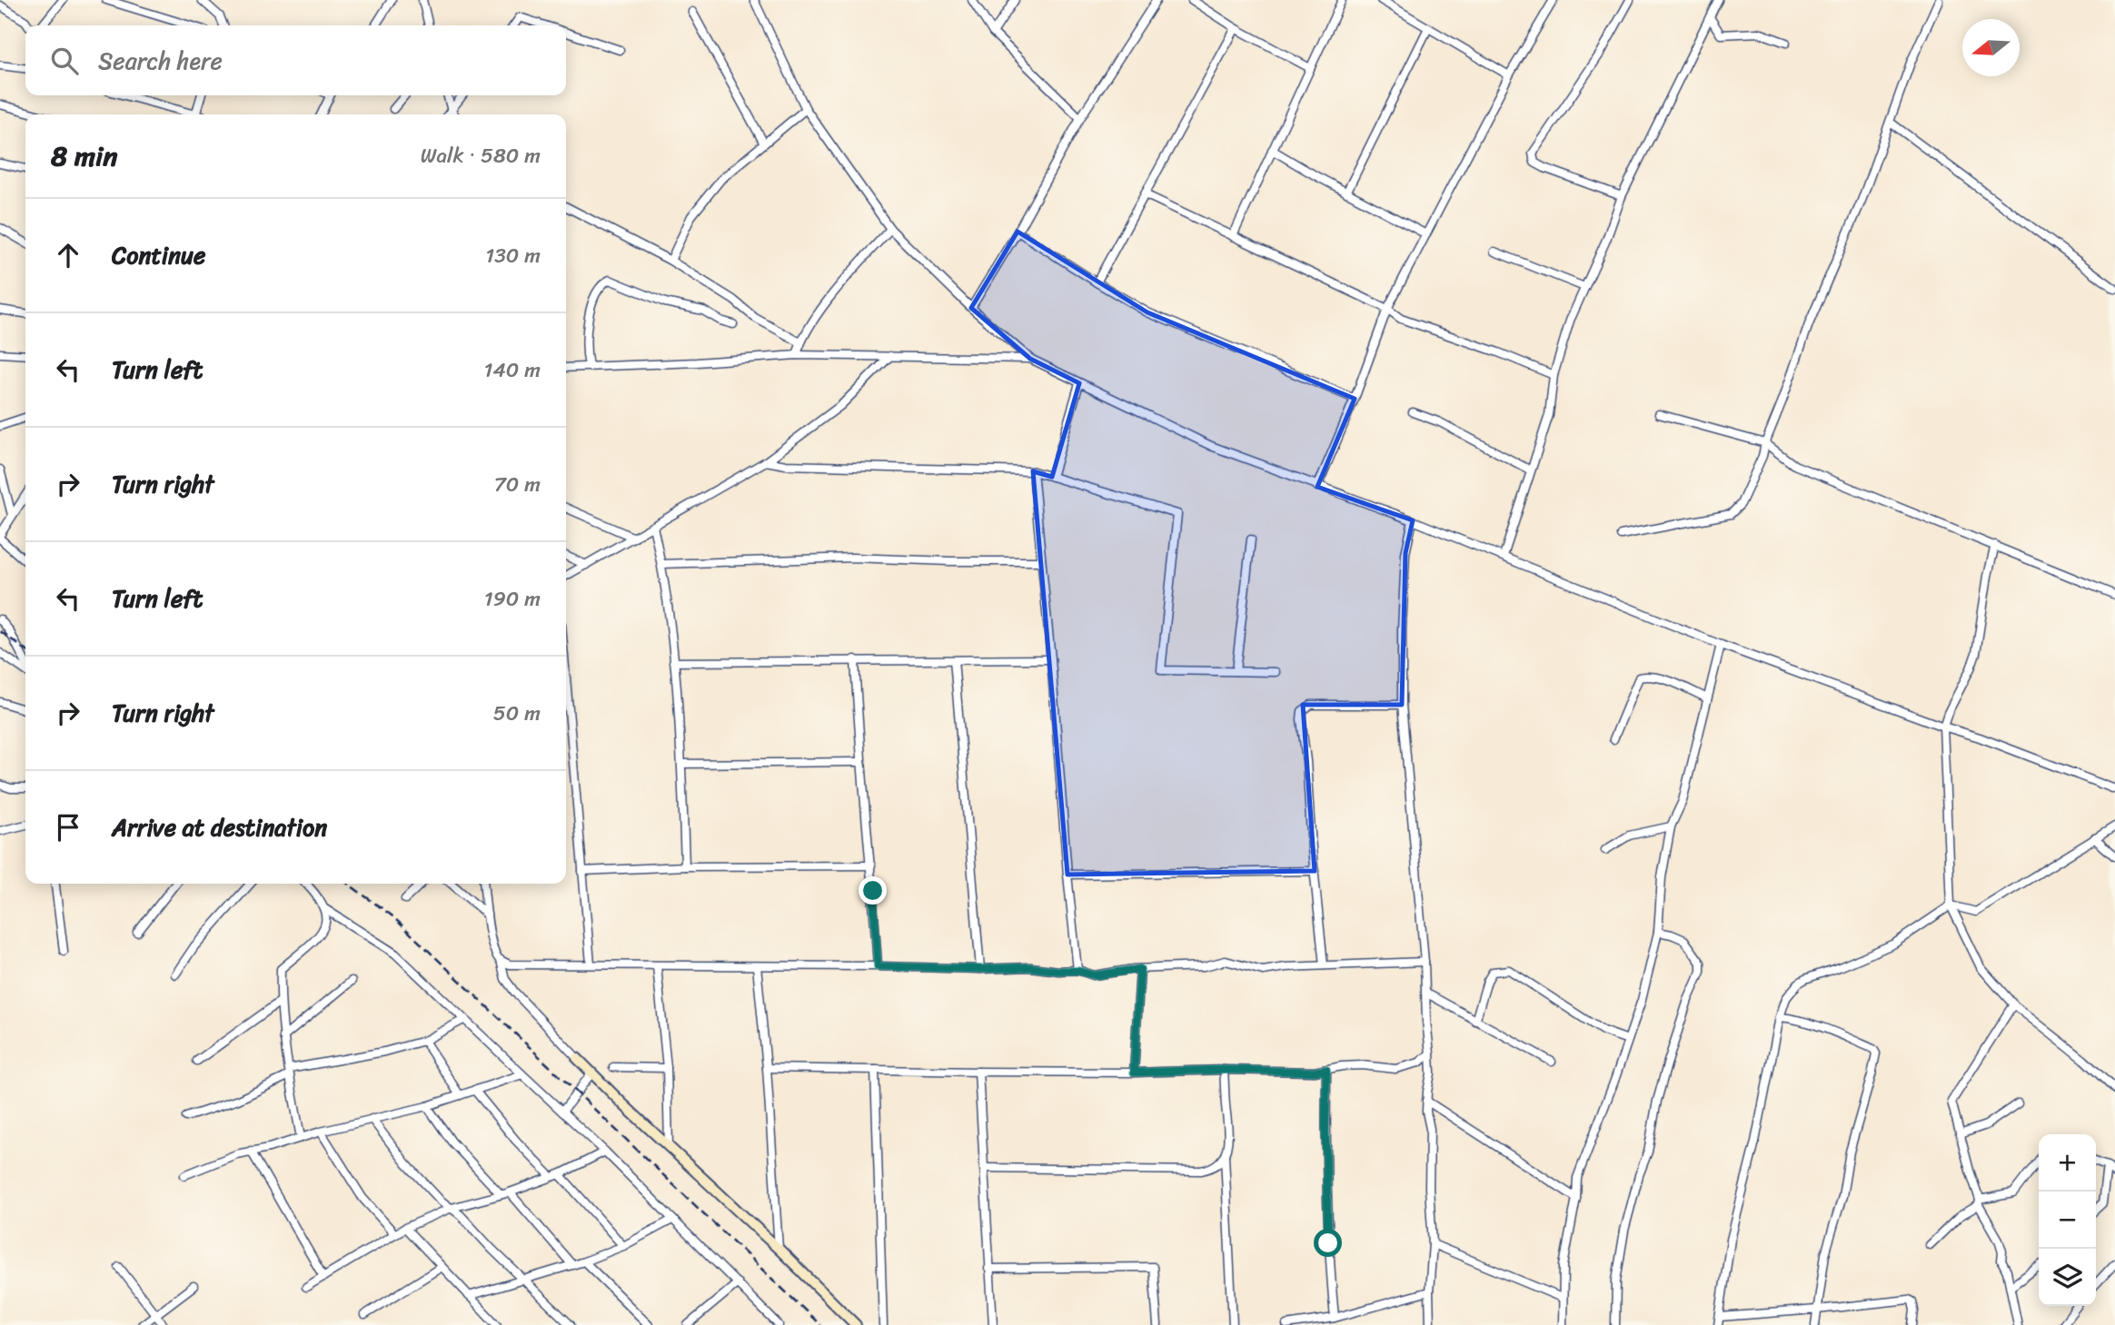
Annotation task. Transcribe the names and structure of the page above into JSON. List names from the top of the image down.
{
  "north": "left",
  "page": {
    "search": "Search here",
    "heading": ["8 min", "Walk · 580 m"],
    "list": [
      ["Continue", "130 m"],
      ["Turn left", "140 m"],
      ["Turn right", "70 m"],
      ["Turn left", "190 m"],
      ["Turn right", "50 m"],
      "Arrive at destination"
    ],
    "map_buttons": ["+", "−"]
  }
}
